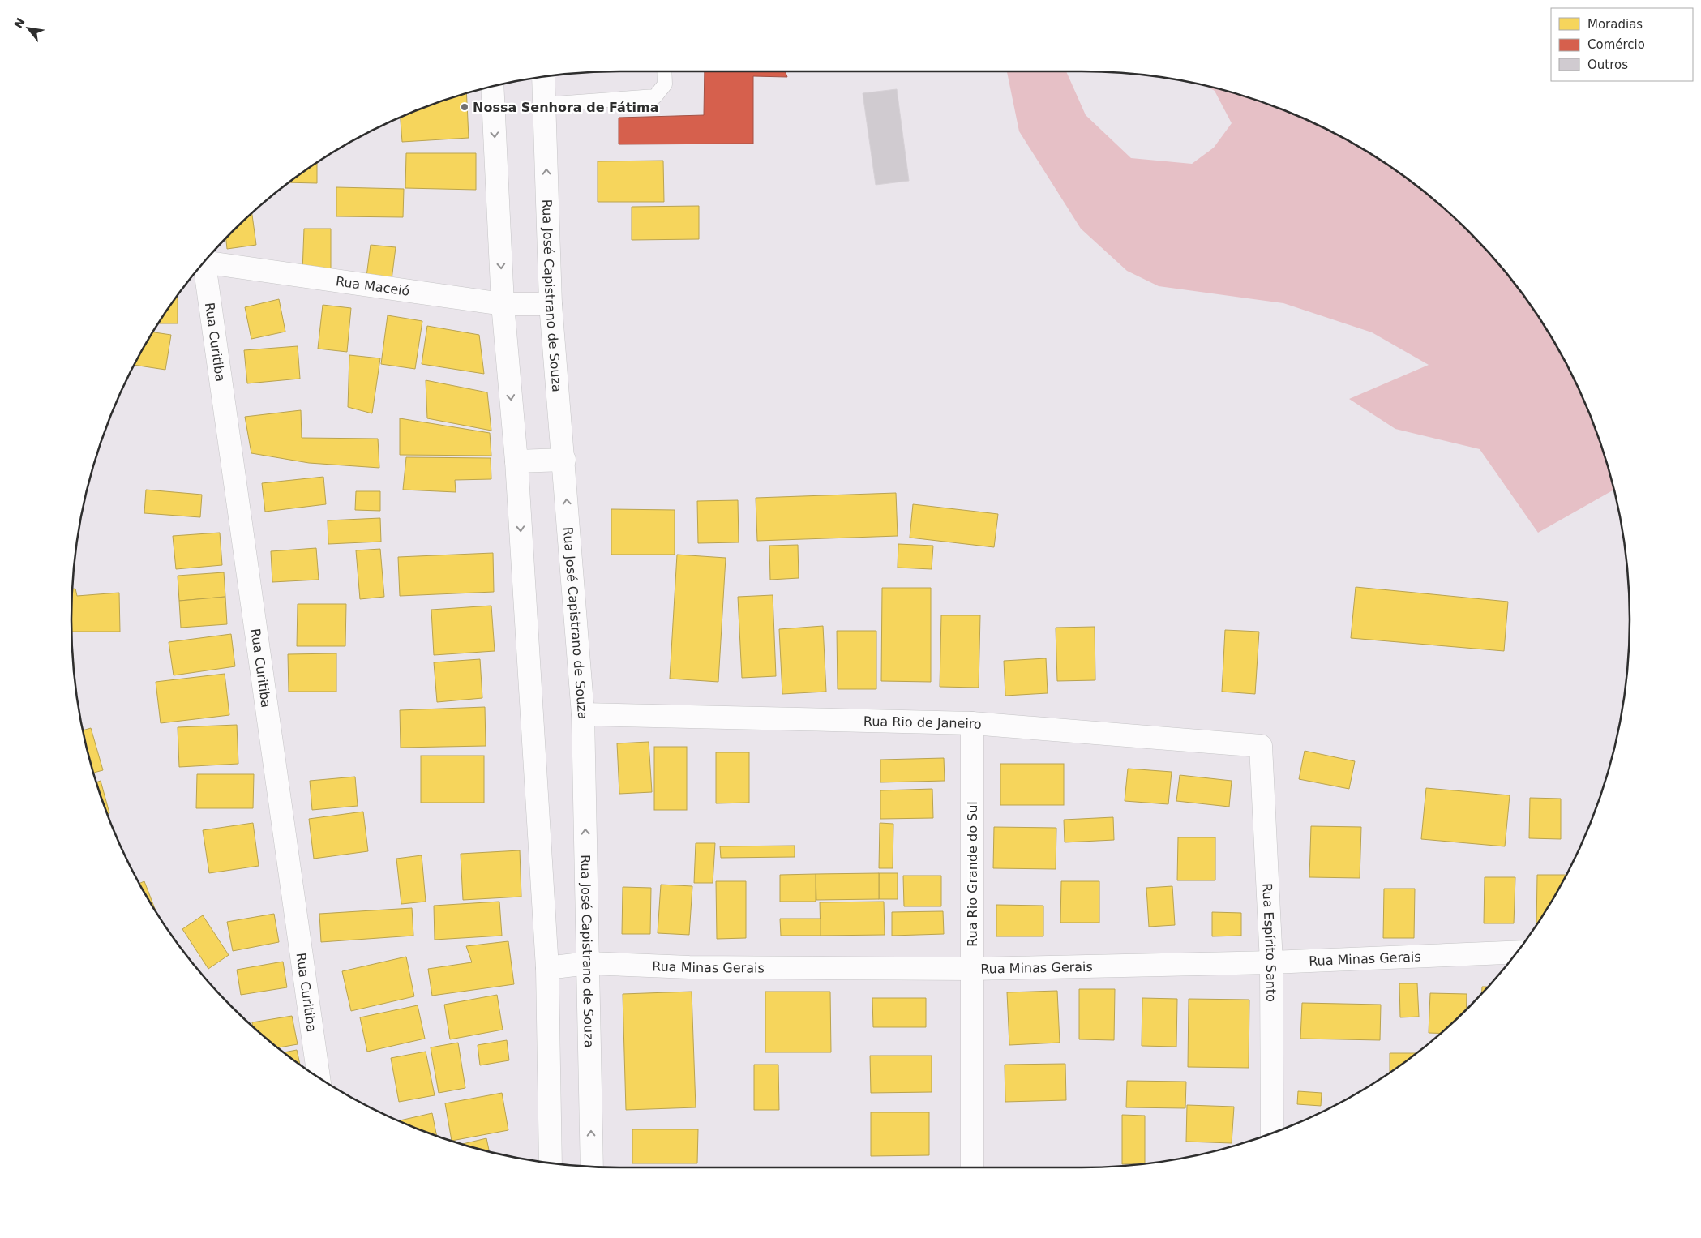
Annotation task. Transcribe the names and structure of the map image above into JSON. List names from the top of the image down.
{
  "streets": {
    "street": [
      "Rua Maceió",
      "Rua José Capistrano de Souza",
      "Rua Curitiba",
      "Rua Rio de Janeiro",
      "Rua Rio Grande do Sul",
      "Rua Espírito Santo",
      "Rua Minas Gerais"
    ]
  },
  "crossings": [
    ["Rua Maceió", "Rua José Capistrano de Souza"],
    ["Rua José Capistrano de Souza", "Rua Rio de Janeiro"],
    ["Rua José Capistrano de Souza", "Rua Minas Gerais"],
    ["Rua Rio de Janeiro", "Rua Rio Grande do Sul"],
    ["Rua Rio de Janeiro", "Rua Espírito Santo"],
    ["Rua Rio Grande do Sul", "Rua Minas Gerais"],
    ["Rua Espírito Santo", "Rua Minas Gerais"]
  ],
  "places": ["Nossa Senhora de Fátima"],
  "legend": ["Moradias", "Comércio", "Outros"],
  "north": "top left"
}
